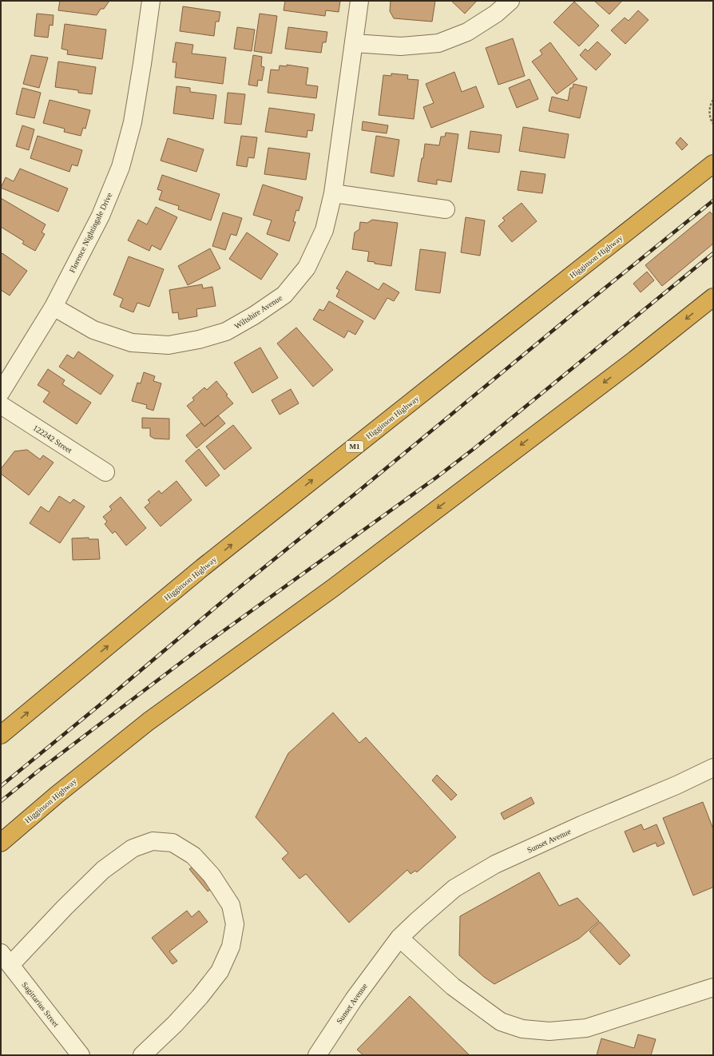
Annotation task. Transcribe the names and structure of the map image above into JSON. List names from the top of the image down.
{
  "streets": {
    "highway": ["Higginson Highway", "M1"],
    "street": [
      "Florence Nightingale Drive",
      "Wiltshire Avenue",
      "122242 Street",
      "Sunset Avenue",
      "Sagittarius Street"
    ]
  },
  "crossings": [
    ["Florence Nightingale Drive", "Wiltshire Avenue"]
  ]
}
